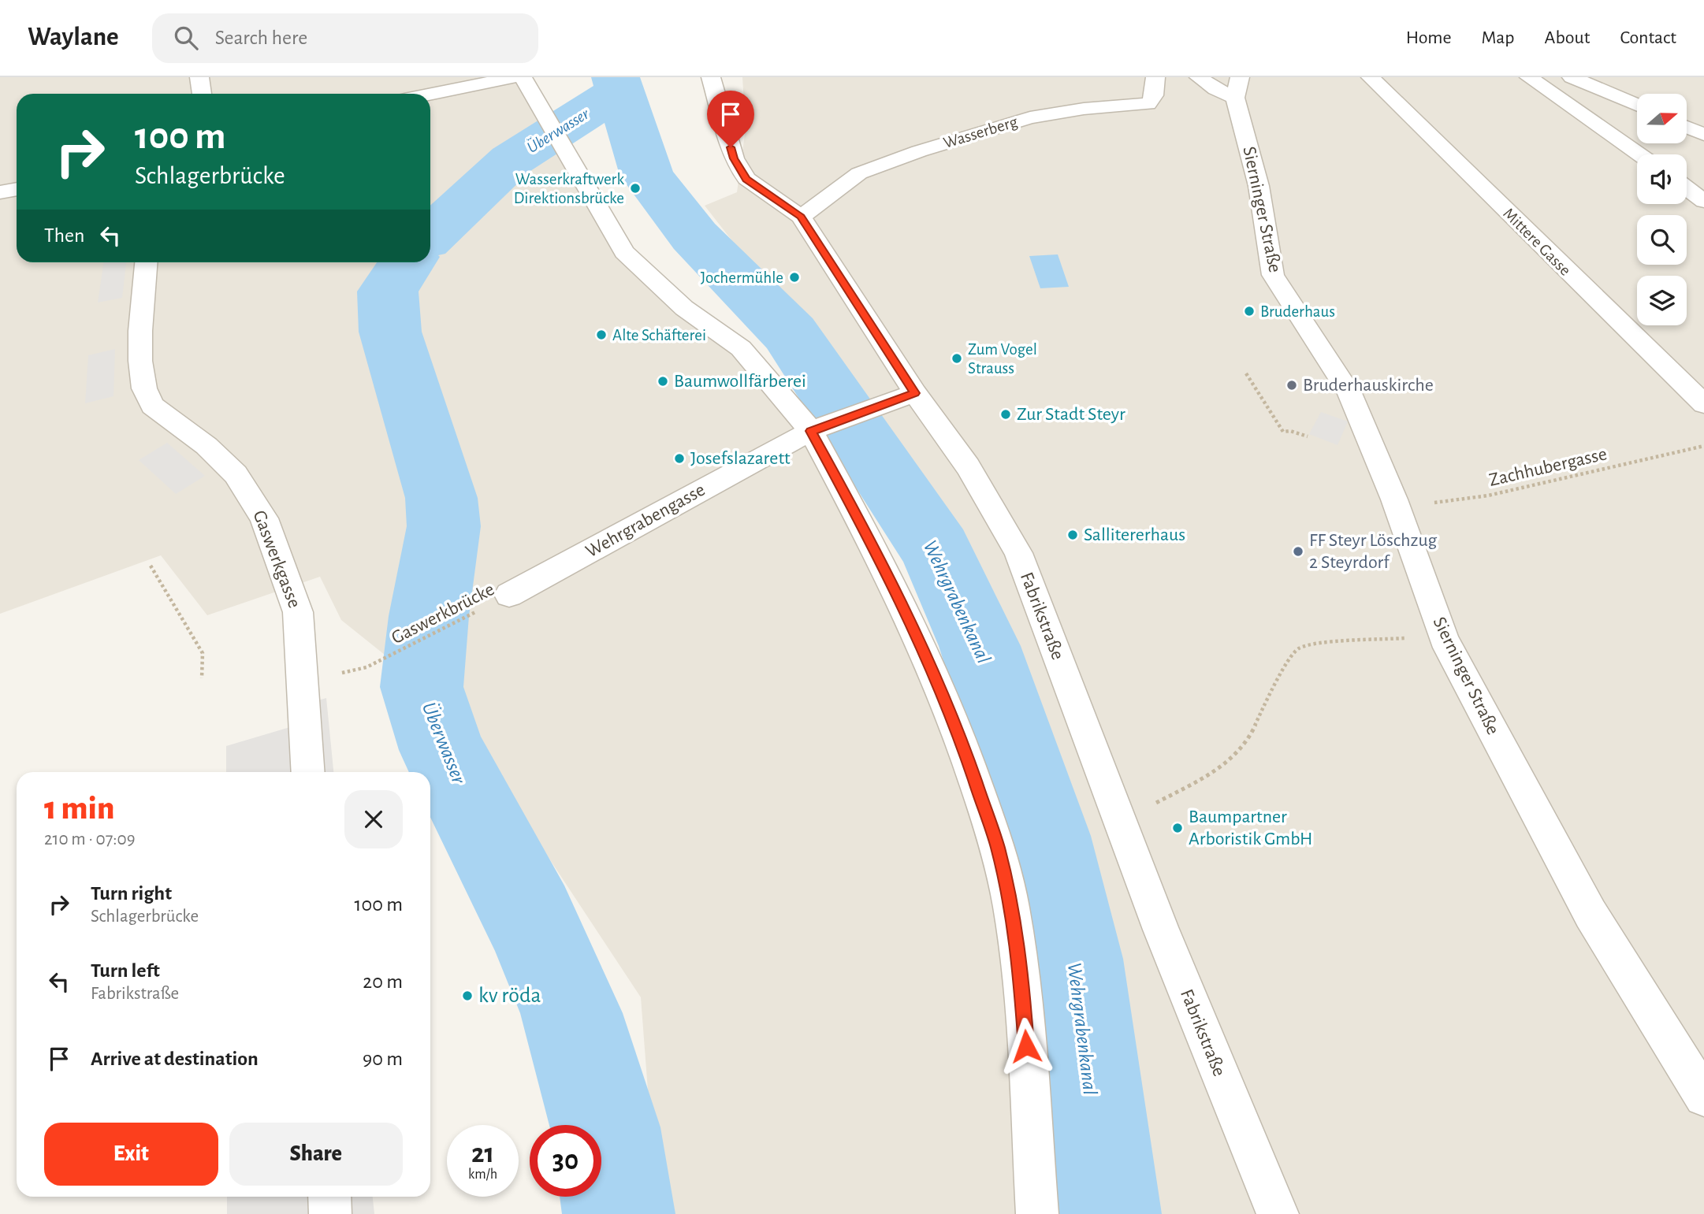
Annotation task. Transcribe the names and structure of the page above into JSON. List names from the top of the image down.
{
  "streets": {
    "street": [
      "Wasserberg",
      "Sierninger Straße",
      "Mittere Gasse",
      "Wehrgrabengasse",
      "Gaswerkgasse",
      "Fabrikstraße"
    ],
    "path": ["Zachhubergasse", "Gaswerkbrücke"]
  },
  "crossings": [
    ["Wasserberg", "Fabrikstraße"],
    ["Sierninger Straße", "Zachhubergasse"],
    ["Wehrgrabengasse", "Gaswerkbrücke"],
    ["Wehrgrabengasse", "Fabrikstraße"],
    ["Gaswerkgasse", "Gaswerkbrücke"]
  ],
  "water": ["Überwasser", "Wehrgrabenkanal"],
  "places": [
    "Wasserkraftwerk Direktionsbrücke",
    "Jochermühle",
    "Bruderhaus",
    "Alte Schäfterei",
    "Zum Vogel Strauss",
    "Baumwollfärberei",
    "Bruderhauskirche",
    "Zur Stadt Steyr",
    "Josefslazarett",
    "Sallitererhaus",
    "FF Steyr Löschzug 2 Steyrdorf",
    "Baumpartner Arboristik GmbH",
    "kv röda"
  ],
  "north": "right",
  "page": {
    "header": "Waylane",
    "search": "Search here",
    "nav": [
      "Home",
      "Map",
      "About",
      "Contact"
    ],
    "turn": ["100 m", "Schlagerbrücke"],
    "then": "Then",
    "heading": ["1 min", "210 m · 07:09"],
    "list": [
      {
        "name": "Turn right",
        "note": "Schlagerbrücke",
        "value": "100 m"
      },
      {
        "name": "Turn left",
        "note": "Fabrikstraße",
        "value": "20 m"
      },
      {
        "name": "Arrive at destination",
        "value": "90 m"
      }
    ],
    "buttons": ["Exit", "Share"],
    "speed": "21 km/h",
    "limit": "30"
  }
}
